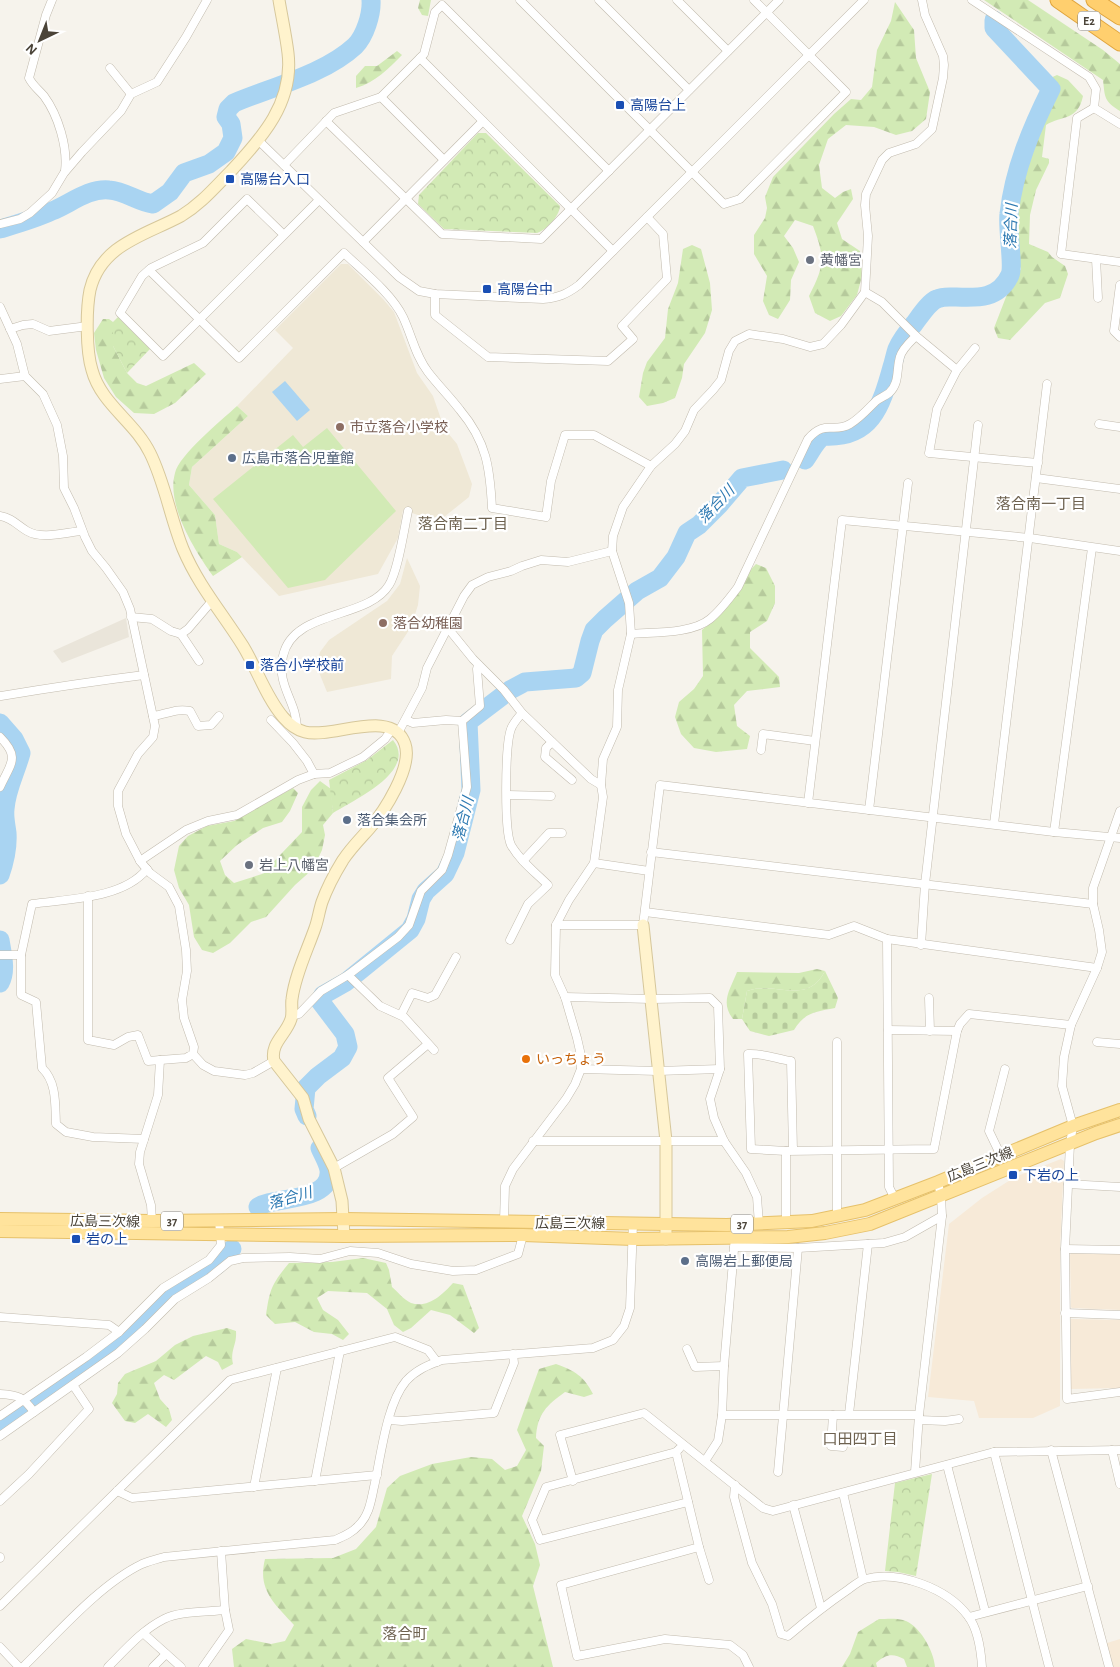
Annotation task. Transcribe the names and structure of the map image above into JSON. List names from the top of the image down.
{
  "streets": {
    "highway": ["E2"],
    "main road": ["広島三次線", "37"]
  },
  "districts": [
    "落合南一丁目",
    "落合南二丁目",
    "口田四丁目",
    "落合町"
  ],
  "water": ["落合川"],
  "places": {
    "transit": [
      "高陽台上",
      "高陽台入口",
      "高陽台中",
      "落合小学校前",
      "下岩の上",
      "岩の上"
    ],
    "other": [
      "黄幡宮",
      "市立落合小学校",
      "広島市落合児童館",
      "落合幼稚園",
      "落合集会所",
      "岩上八幡宮",
      "いっちょう",
      "高陽岩上郵便局"
    ]
  },
  "north": "bottom left"
}
